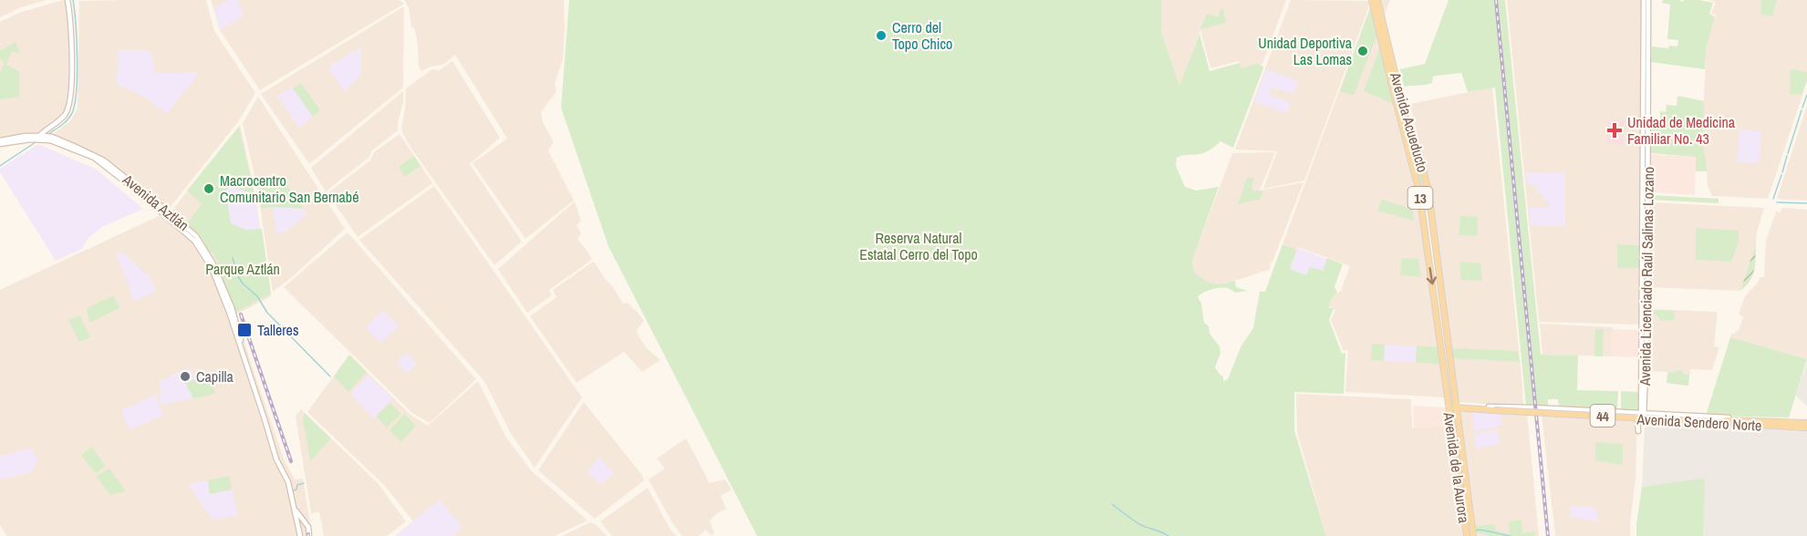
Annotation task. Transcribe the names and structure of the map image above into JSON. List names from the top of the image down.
{
  "streets": {
    "main road": [
      "Avenida Acueducto",
      "13",
      "Avenida Aztlán",
      "Avenida Licenciado Raúl Salinas Lozano",
      "44",
      "Avenida Sendero Norte",
      "Avenida de la Aurora"
    ]
  },
  "crossings": [
    ["Avenida Acueducto", "44"],
    ["Avenida Acueducto", "Avenida de la Aurora"],
    ["Avenida Licenciado Raúl Salinas Lozano", "Avenida Sendero Norte"],
    ["44", "Avenida Sendero Norte"],
    ["44", "Avenida de la Aurora"]
  ],
  "parks": ["Reserva Natural Estatal Cerro del Topo", "Parque Aztlán"],
  "places": {
    "other": [
      "Cerro del Topo Chico",
      "Unidad Deportiva Las Lomas",
      "Macrocentro Comunitario San Bernabé",
      "Capilla"
    ],
    "health": ["Unidad de Medicina Familiar No. 43"],
    "transit": ["Talleres"]
  }
}
